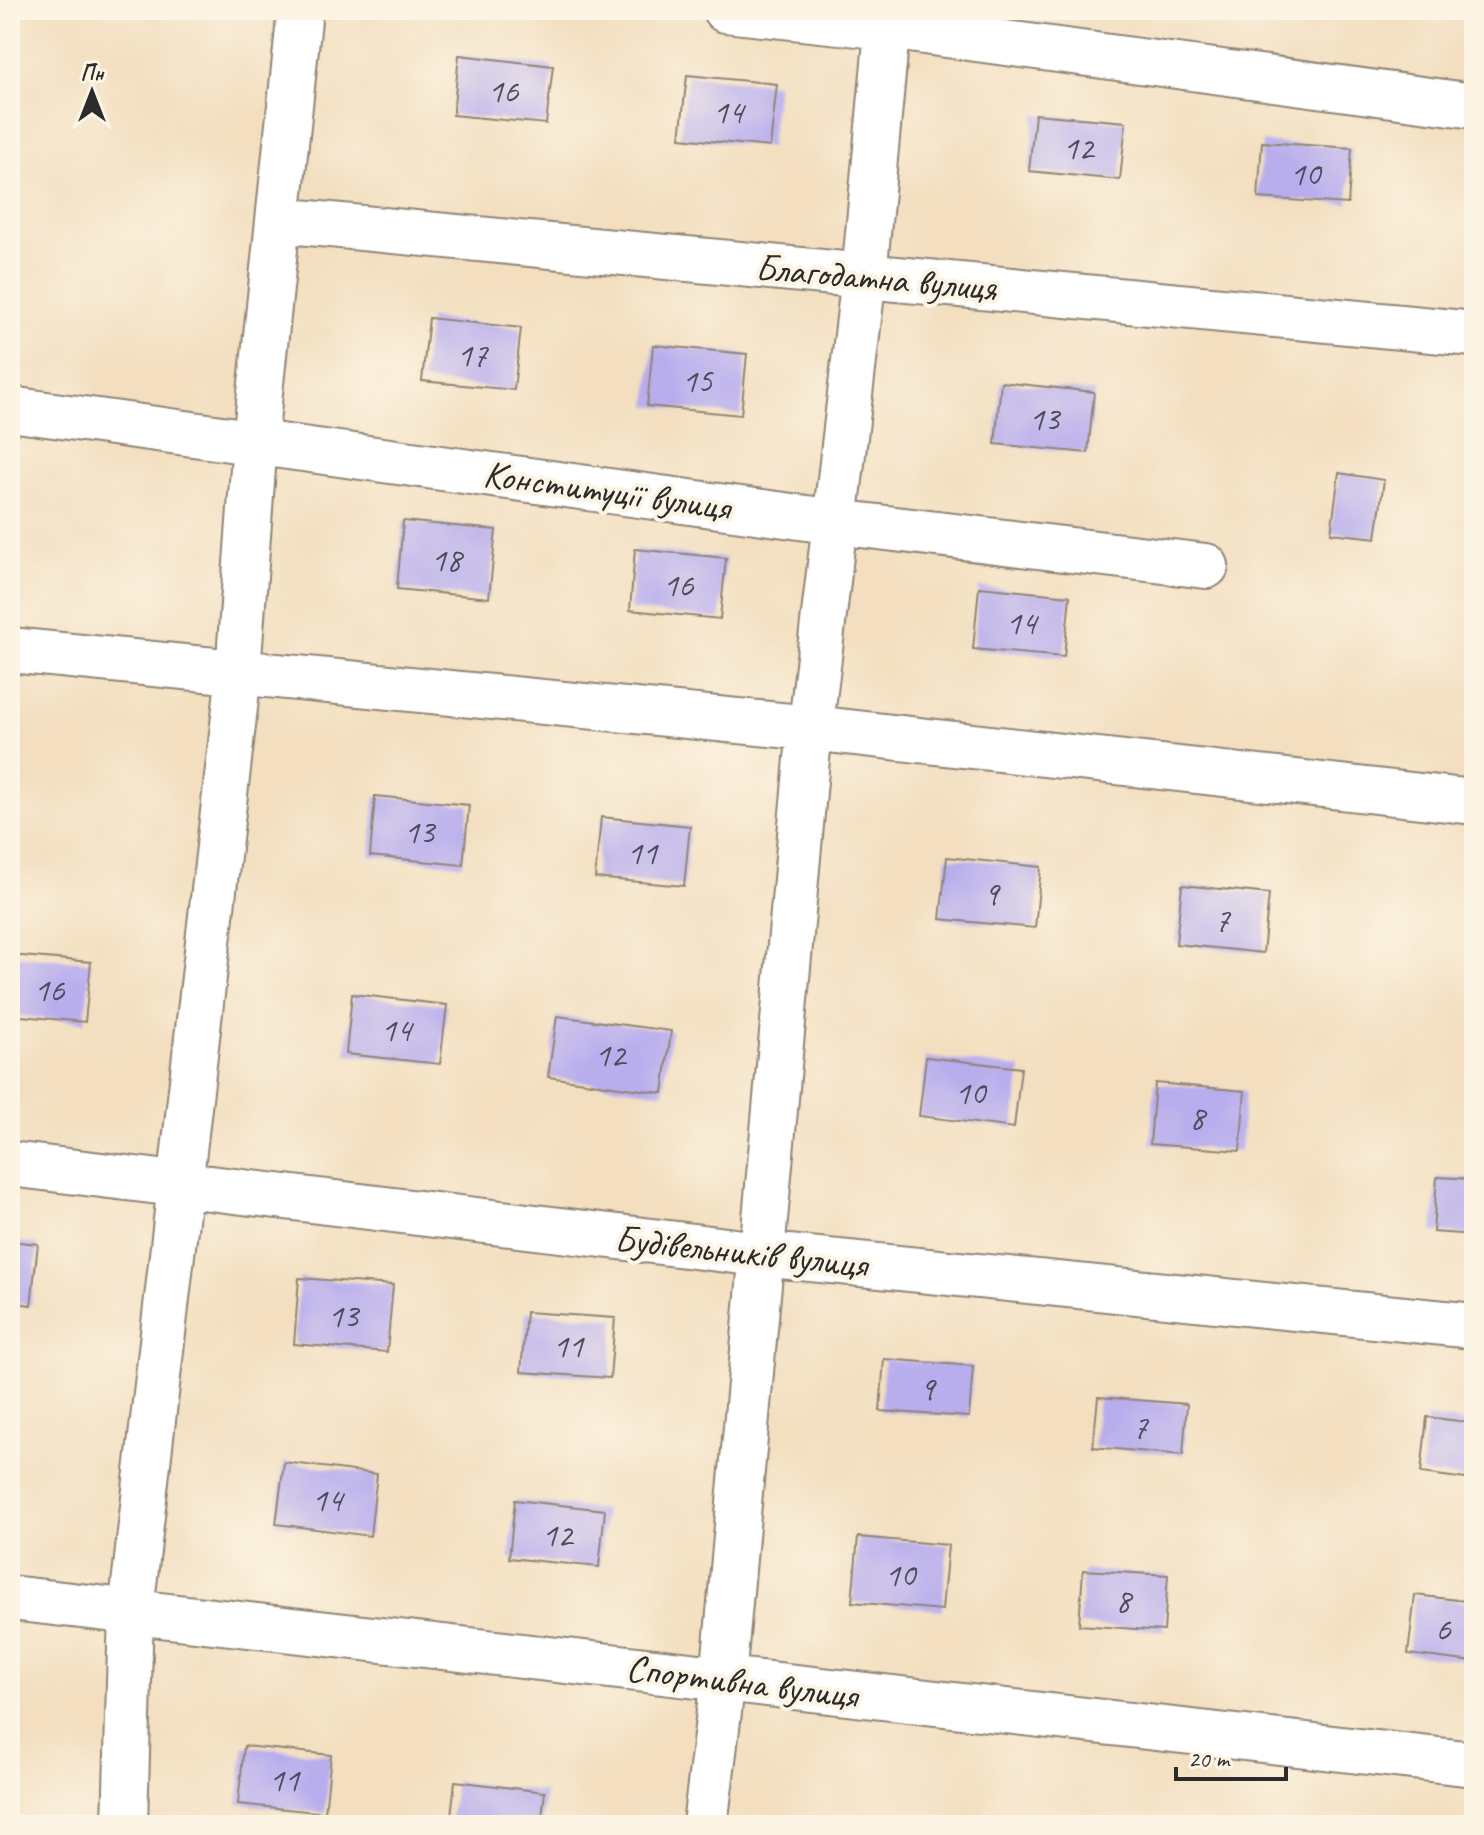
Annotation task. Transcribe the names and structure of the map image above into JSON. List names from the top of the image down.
{
  "streets": {
    "street": [
      "Благодатна вулиця",
      "Конституції вулиця",
      "Будівельників вулиця",
      "Спортивна вулиця"
    ]
  },
  "house_numbers": [
    "16",
    "14",
    "12",
    "10",
    "17",
    "15",
    "13",
    "18",
    "16",
    "14",
    "13",
    "11",
    "9",
    "7",
    "16",
    "14",
    "12",
    "10",
    "8",
    "13",
    "11",
    "9",
    "7",
    "14",
    "12",
    "10",
    "8",
    "6",
    "11"
  ],
  "scale_bar": "20 m",
  "north": "top"
}
